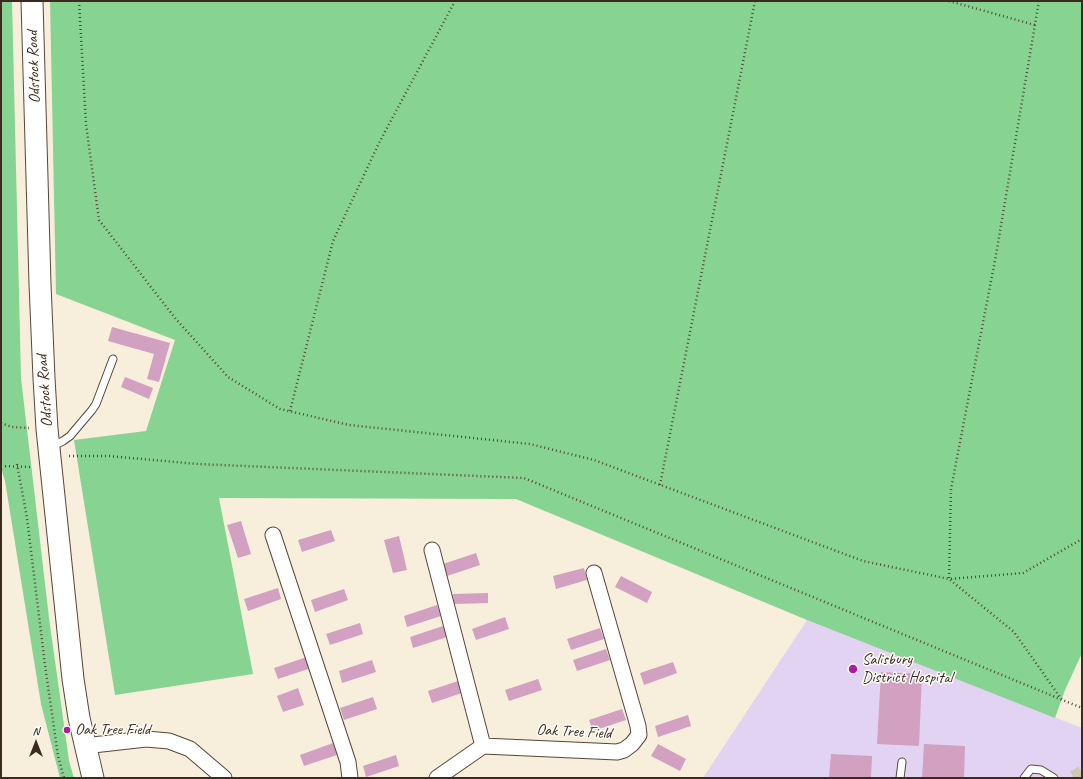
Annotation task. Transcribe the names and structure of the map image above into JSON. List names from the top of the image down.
{
  "streets": {
    "street": ["Odstock Road", "Oak Tree Field"]
  },
  "places": ["Salisbury District Hospital", "Oak Tree Field"],
  "north": "top"
}
